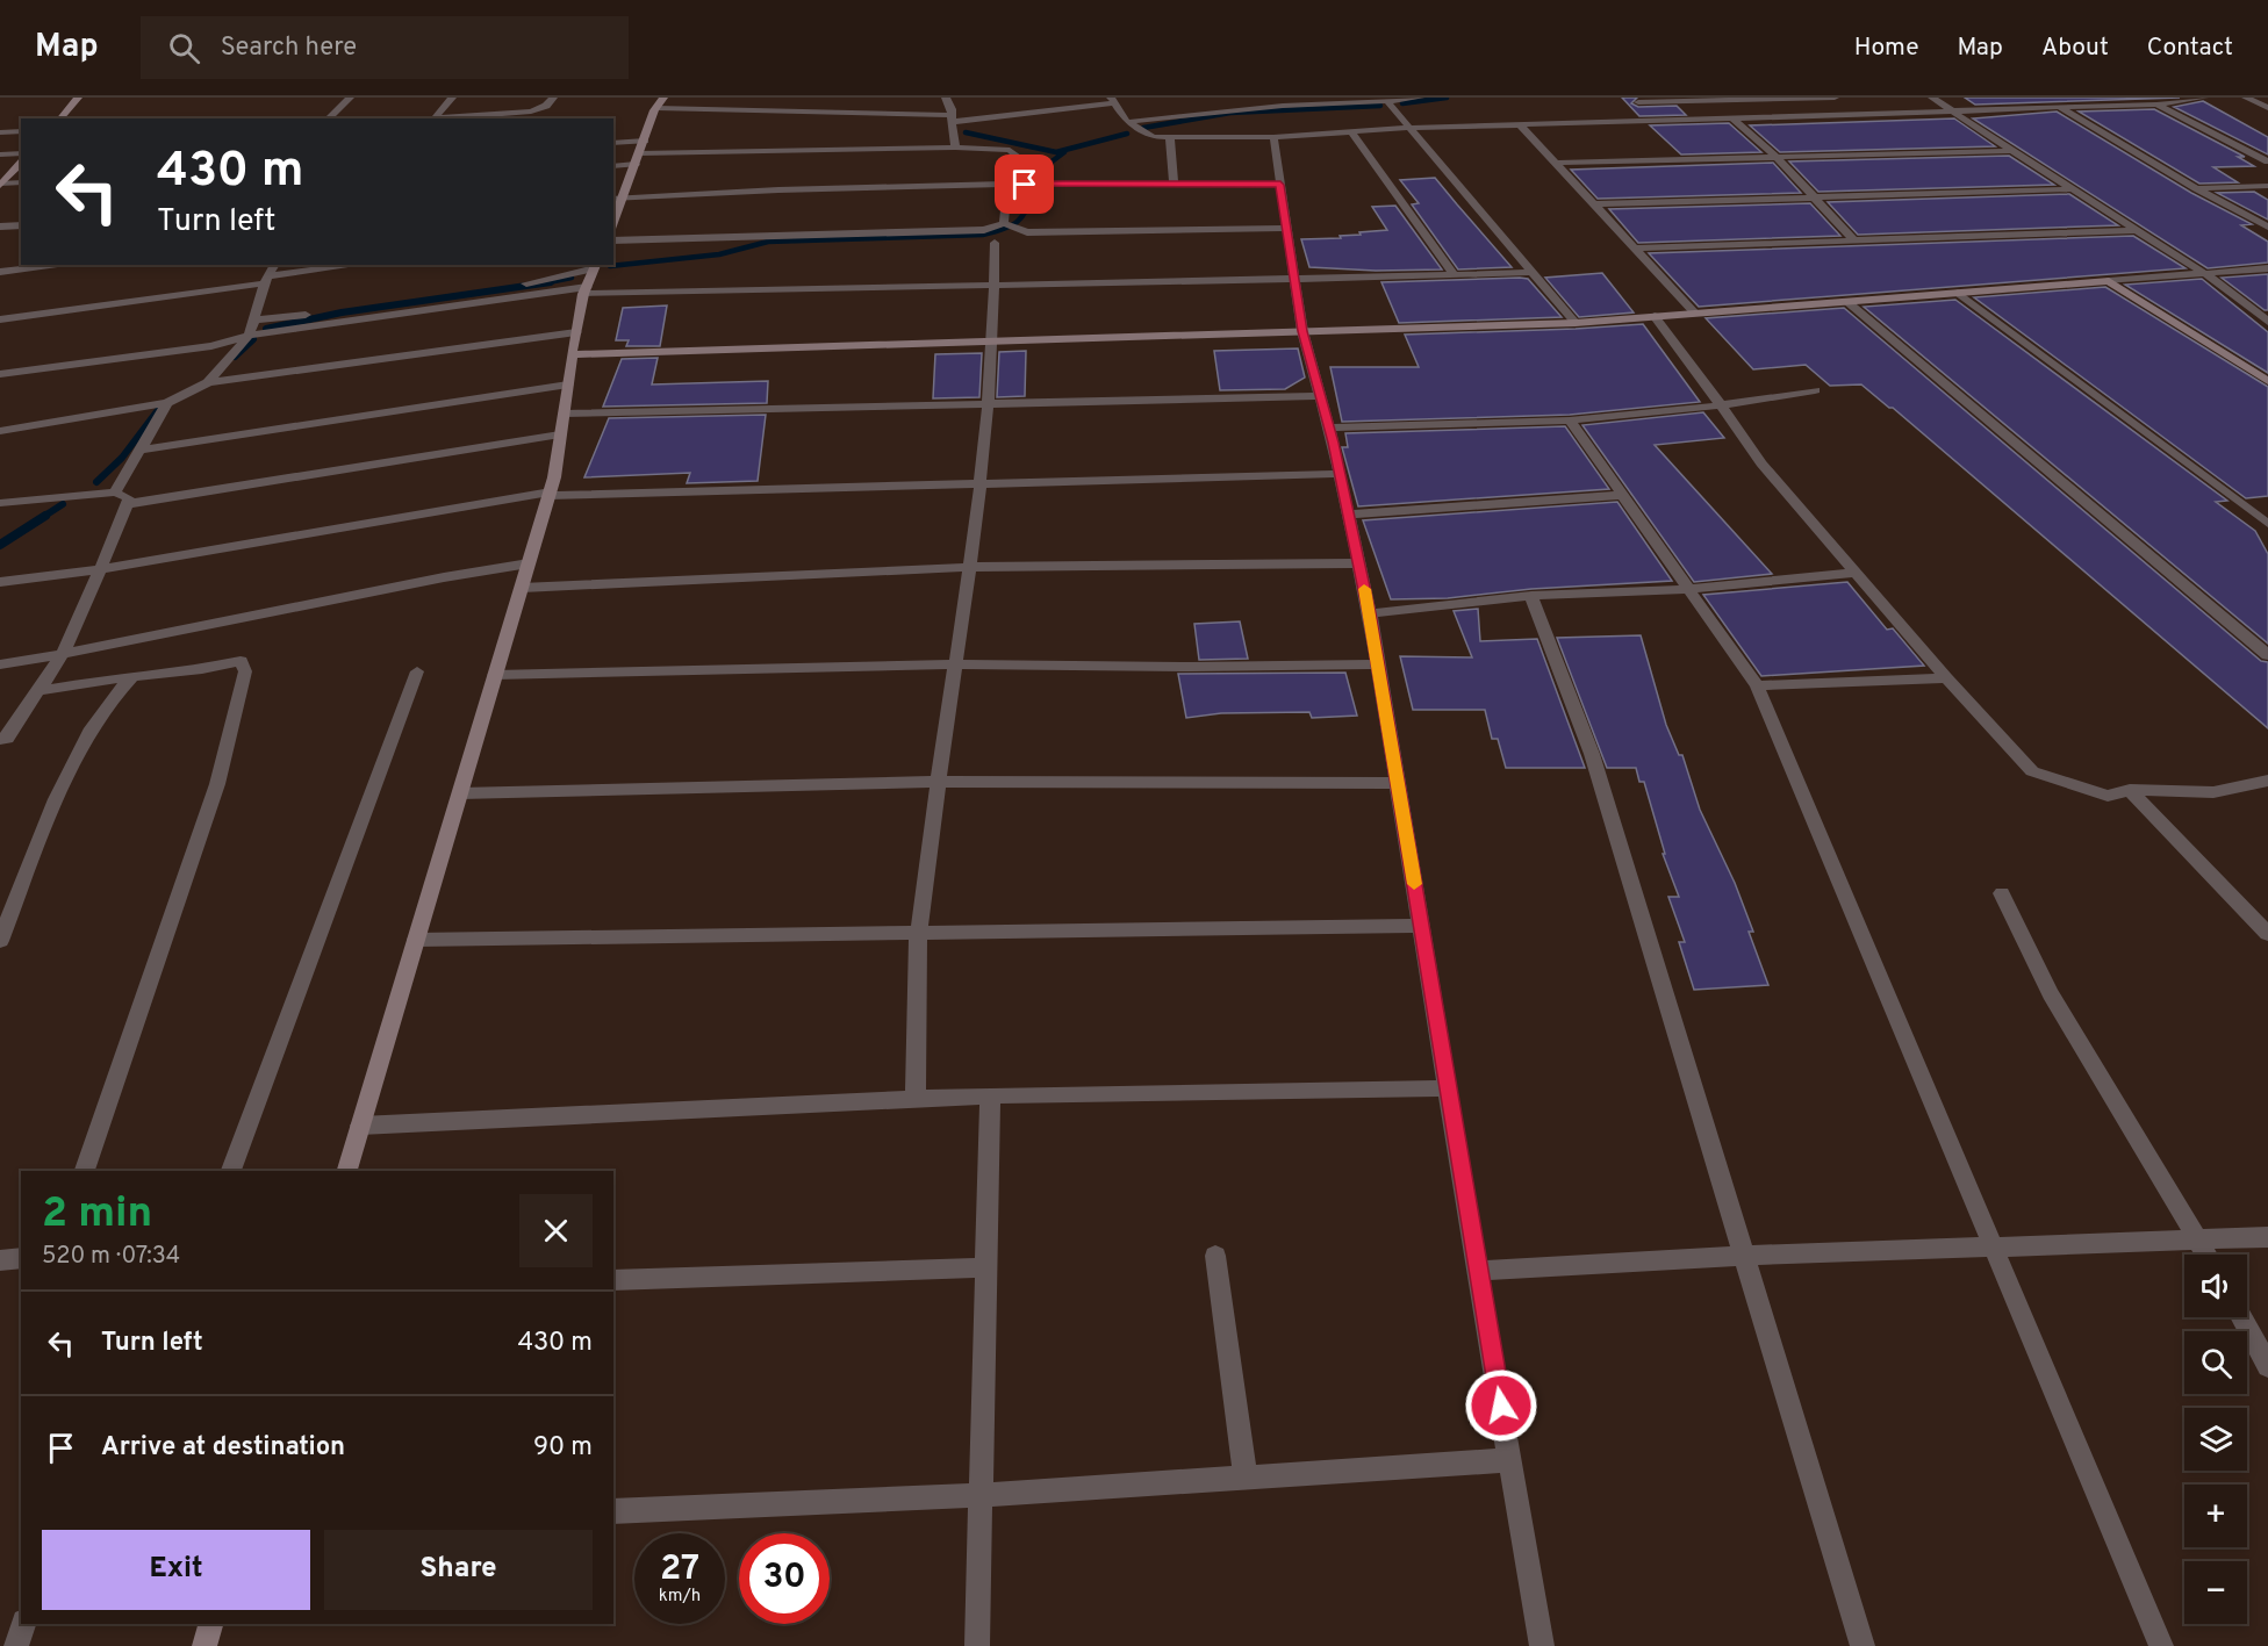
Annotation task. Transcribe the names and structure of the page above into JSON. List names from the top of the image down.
{
  "page": {
    "header": "Map",
    "search": "Search here",
    "nav": [
      "Home",
      "Map",
      "About",
      "Contact"
    ],
    "turn": ["430 m", "Turn left"],
    "heading": ["2 min", "520 m · 07:34"],
    "map_buttons": ["+", "−"],
    "list": [
      {
        "name": "Turn left",
        "value": "430 m"
      },
      {
        "name": "Arrive at destination",
        "value": "90 m"
      }
    ],
    "buttons": ["Exit", "Share"],
    "speed": "27 km/h",
    "limit": "30"
  }
}
